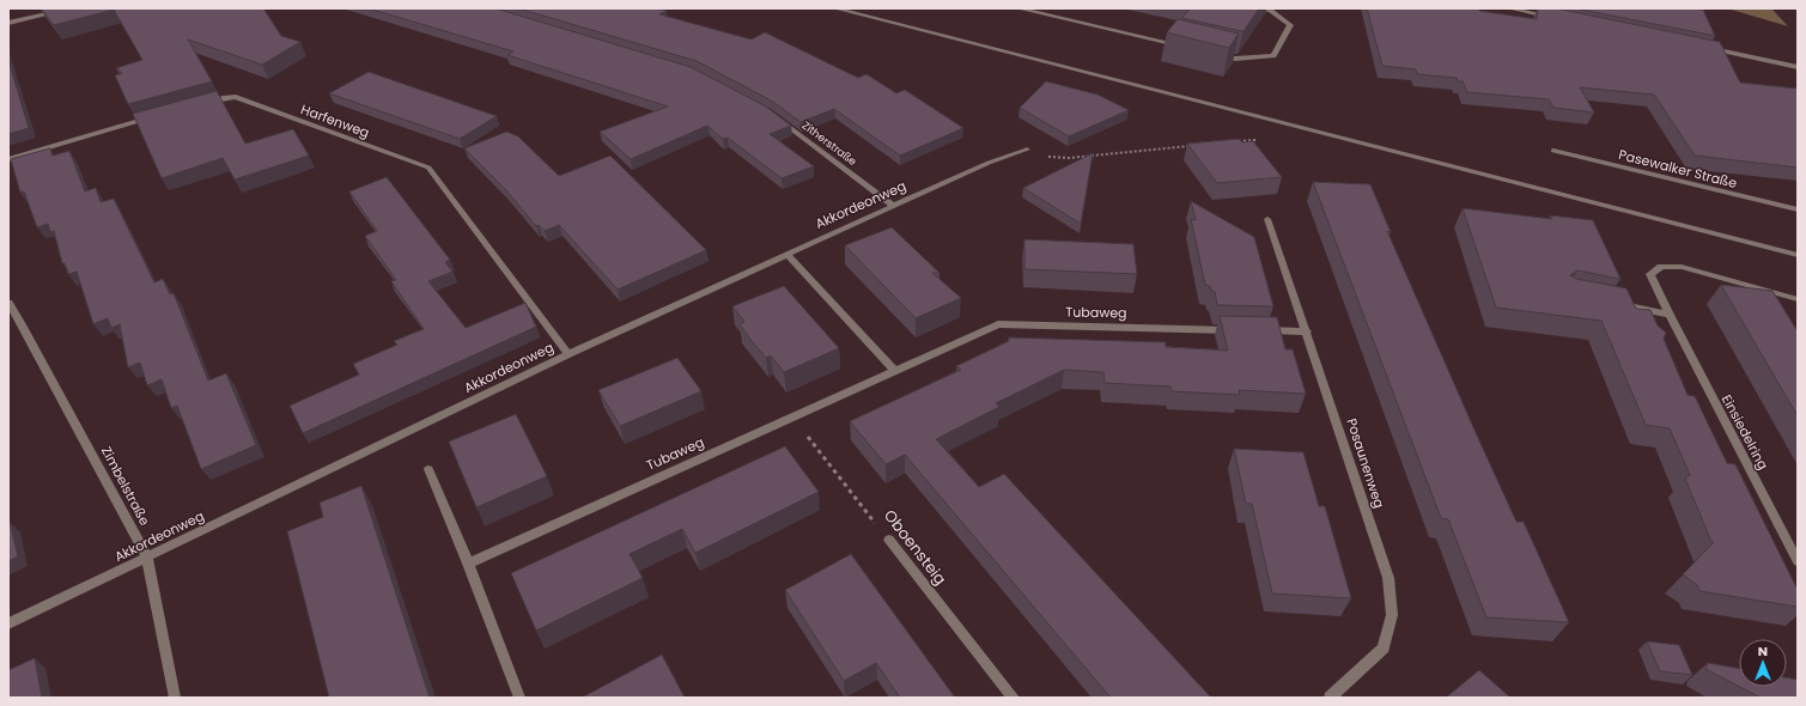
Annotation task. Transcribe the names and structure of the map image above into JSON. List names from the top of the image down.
{
  "streets": {
    "street": [
      "Harfenweg",
      "Zitherstraße",
      "Pasewalker Straße",
      "Akkordeonweg",
      "Tubaweg",
      "Einsiedelring",
      "Posaunenweg",
      "Zimbelstraße",
      "Oboensteig"
    ]
  },
  "crossings": [
    ["Harfenweg", "Akkordeonweg"],
    ["Zitherstraße", "Akkordeonweg"],
    ["Akkordeonweg", "Zimbelstraße"],
    ["Tubaweg", "Oboensteig"]
  ],
  "north": "top"
}
